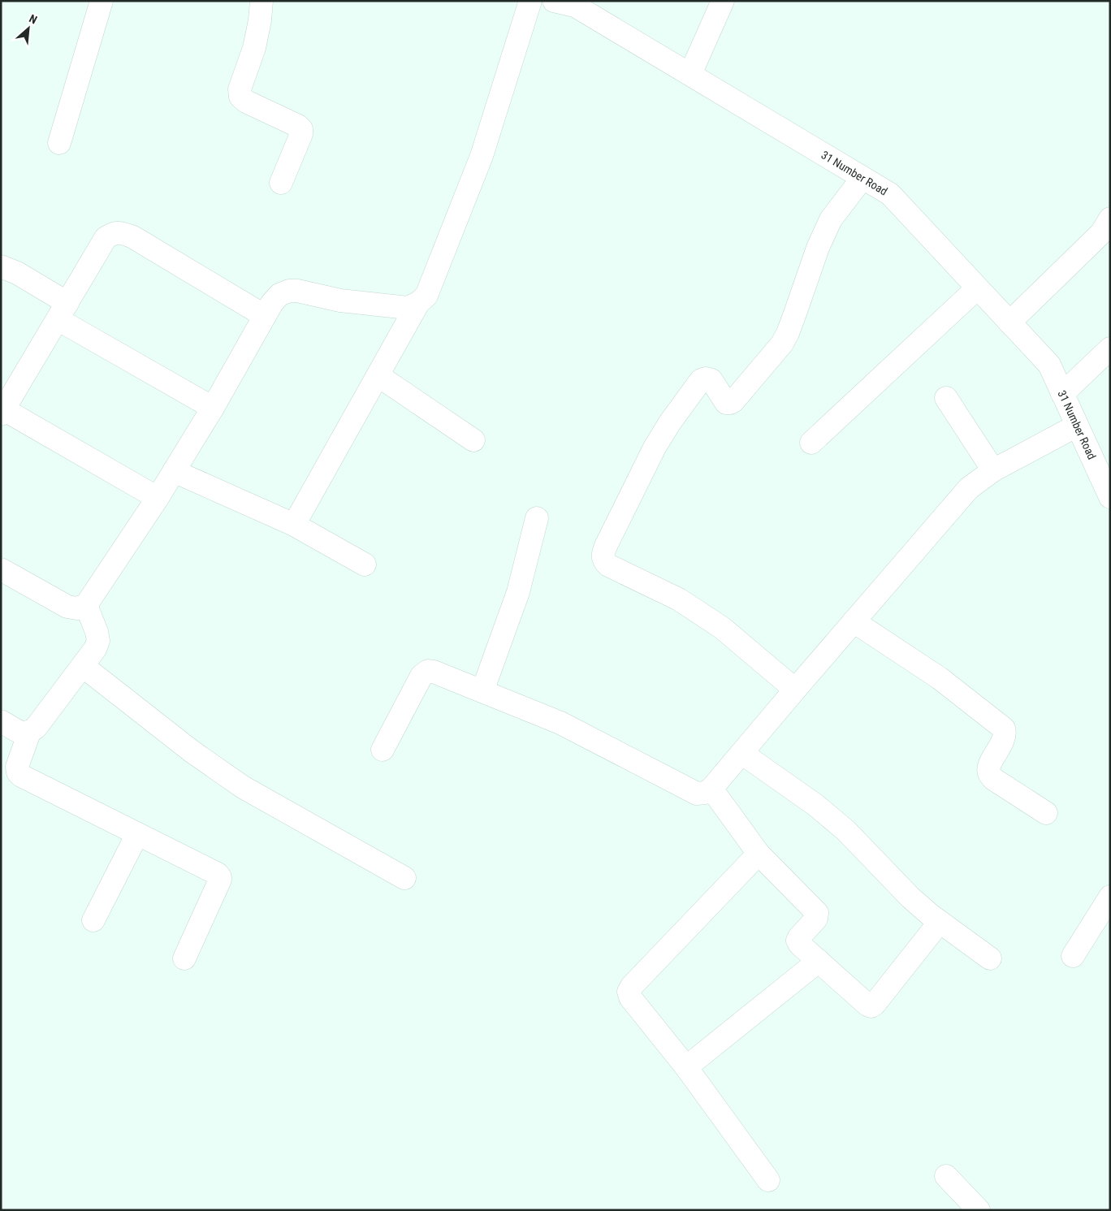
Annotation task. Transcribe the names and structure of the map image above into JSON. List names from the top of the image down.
{
  "streets": {
    "street": ["31 Number Road"]
  },
  "north": "top right"
}
